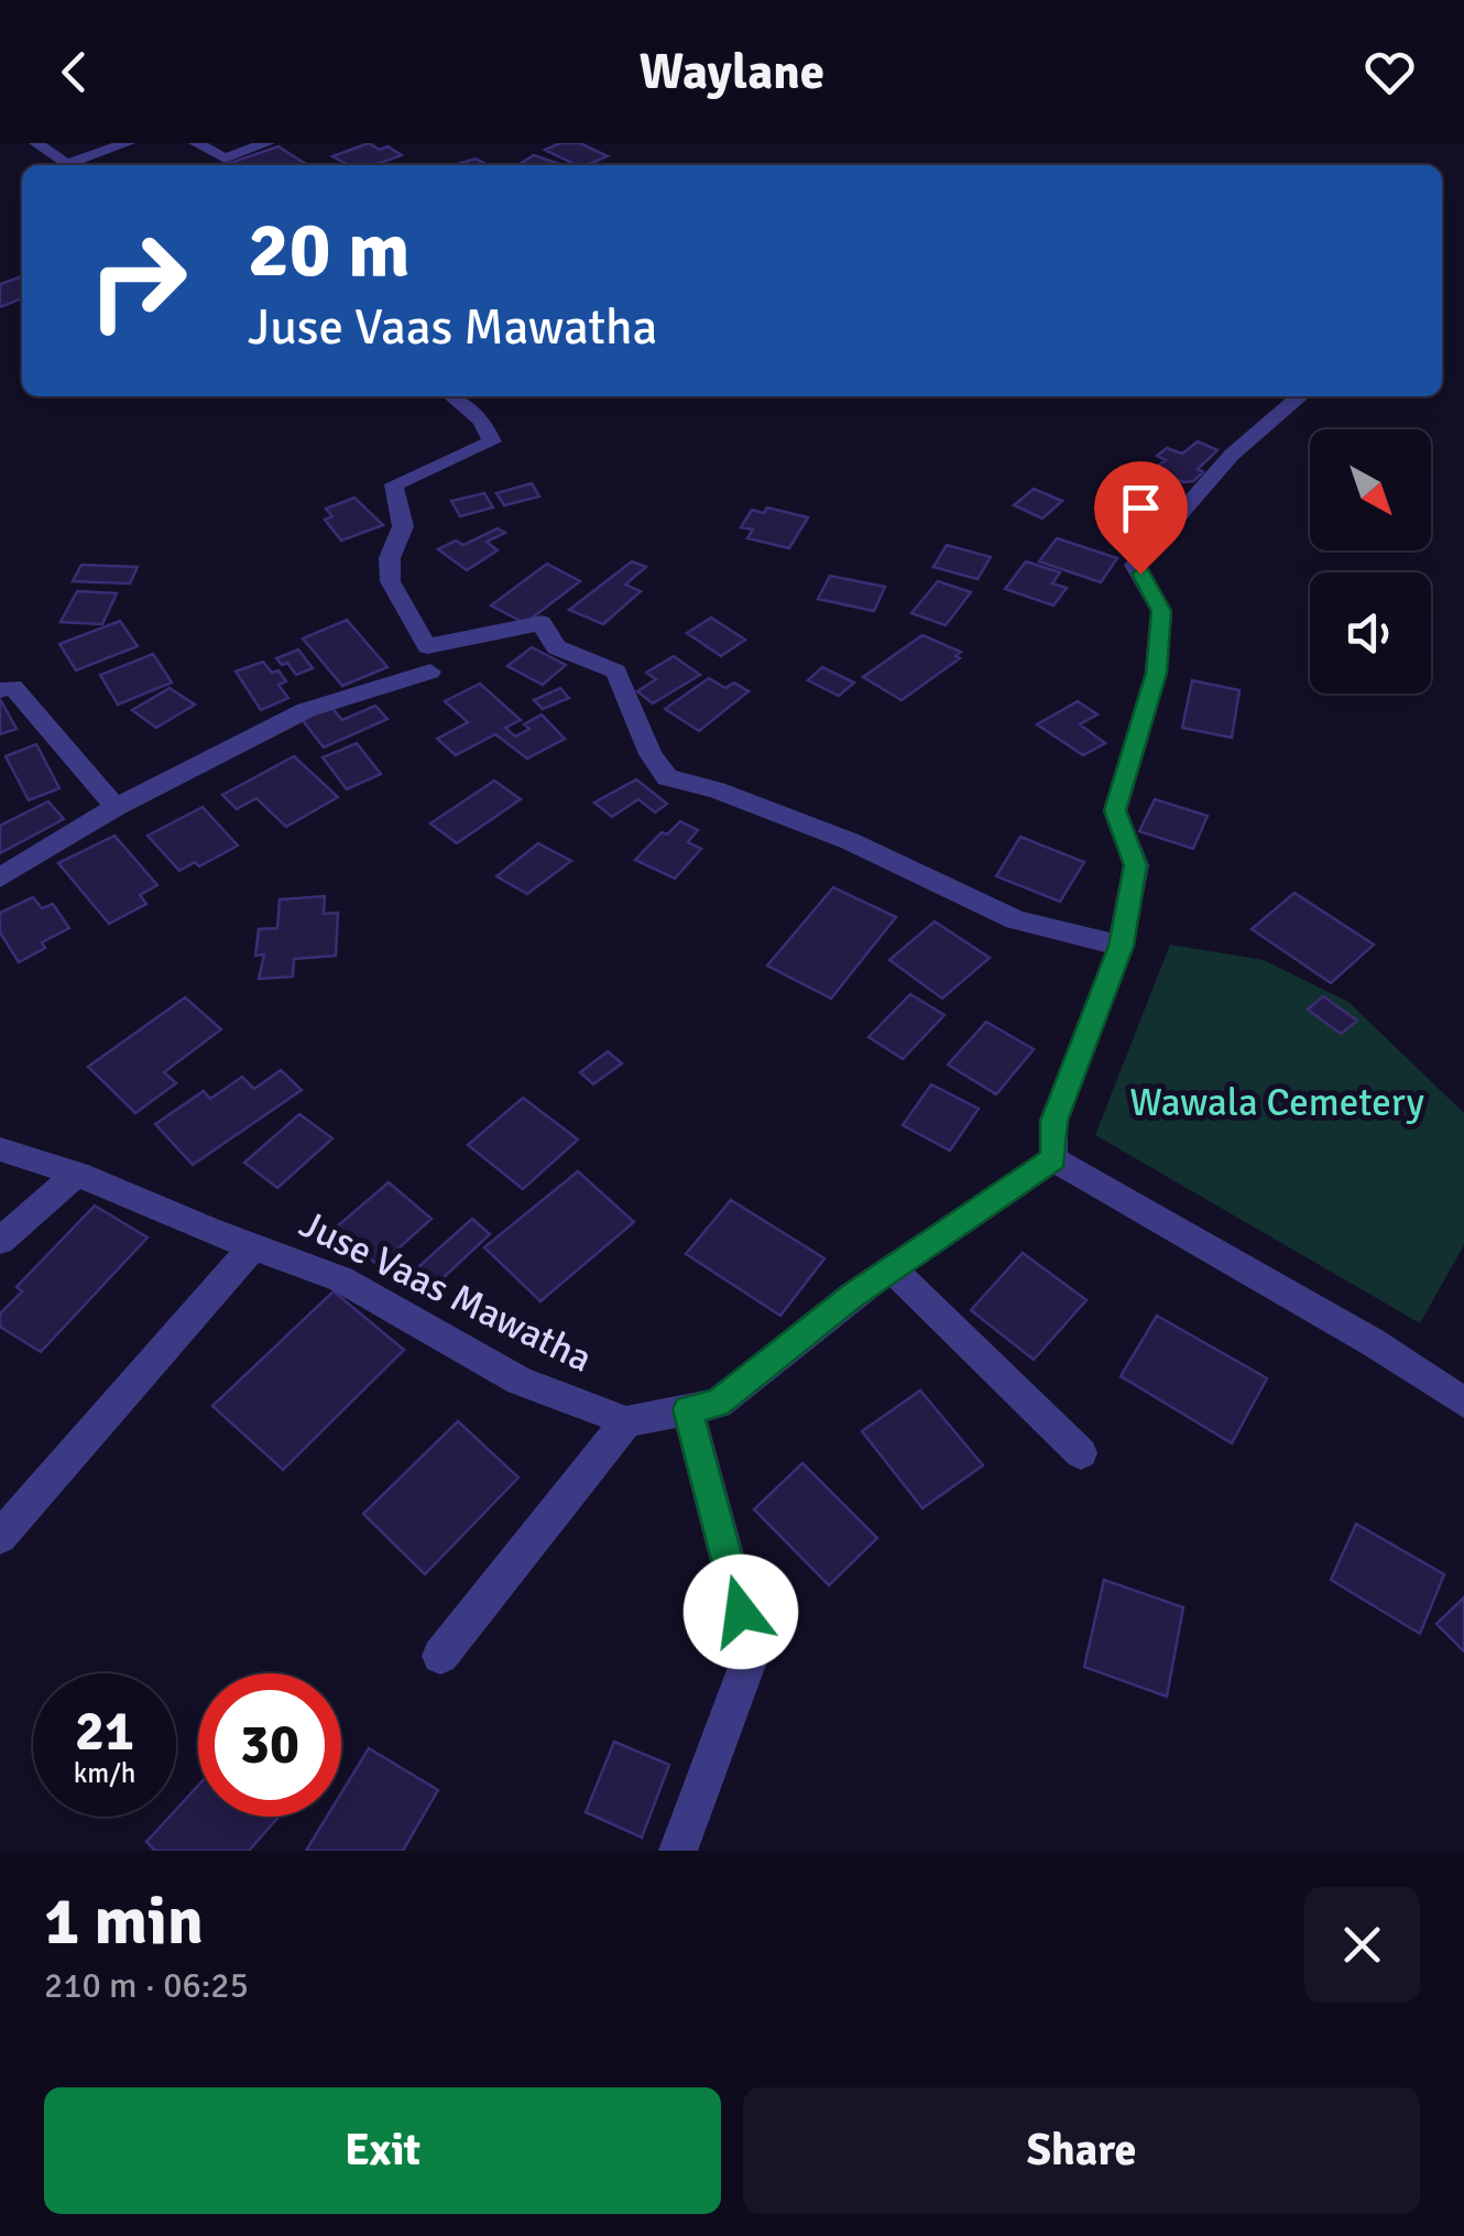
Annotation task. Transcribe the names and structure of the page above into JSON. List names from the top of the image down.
{
  "streets": {
    "street": ["Juse Vaas Mawatha"]
  },
  "parks": ["Wawala Cemetery"],
  "north": "bottom right",
  "page": {
    "header": "Waylane",
    "turn": ["20 m", "Juse Vaas Mawatha"],
    "speed": "21 km/h",
    "limit": "30",
    "heading": ["1 min", "210 m · 06:25"],
    "buttons": ["Exit", "Share"]
  }
}
